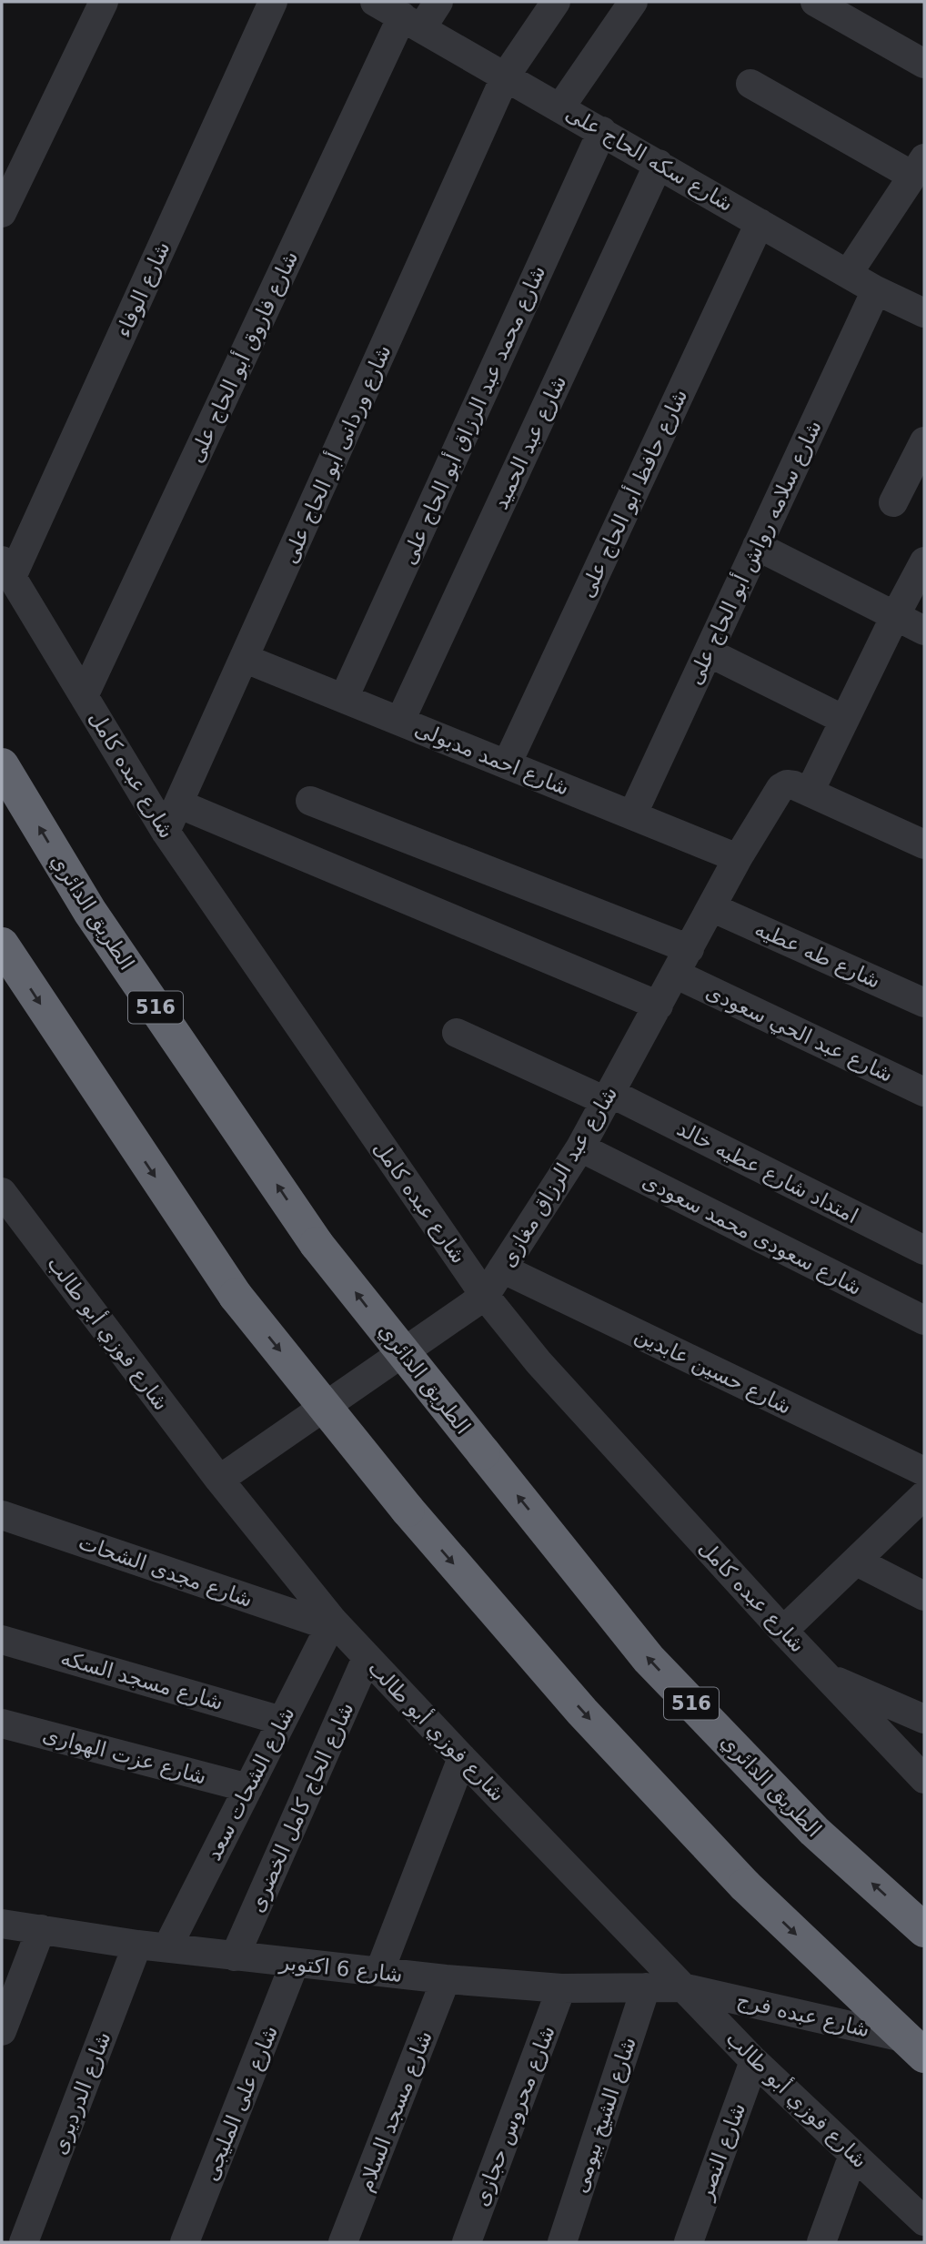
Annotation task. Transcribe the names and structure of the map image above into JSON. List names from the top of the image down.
{
  "streets": {
    "highway": ["الطريق الدائري", "516"],
    "street": [
      "شارع سكه الحاج على",
      "شارع الوفاء",
      "شارع فاروق أبو الحاج على",
      "شارع محمد عبد الرزاق أبو الحاج على",
      "شارع عبد الحميد",
      "شارع وردانى أبو الحاج على",
      "شارع حافظ أبو الحاج على",
      "شارع سلامه رواش أبو الحاج على",
      "شارع احمد مدبولى",
      "شارع عبده كامل",
      "شارع طه عطيه",
      "شارع عبد الحي سعودى",
      "امتداد شارع عطيه خالد",
      "شارع عبد الرزاق مغازى",
      "شارع سعودى محمد سعودى",
      "شارع فوزي أبو طالب",
      "شارع حسين عابدين",
      "شارع مجدى الشحات",
      "شارع مسجد السكه",
      "شارع عزت الهوارى",
      "شارع الشحات سعد",
      "شارع الحاج كامل الخضرى",
      "شارع 6 اكتوبر",
      "شارع عبده فرج",
      "شارع الدرديرى",
      "شارع على المليجى",
      "شارع مسجد السلام",
      "شارع الشيخ بيومى",
      "شارع محروس حجازى",
      "شارع النصر"
    ]
  },
  "crossings": [
    ["شارع سكه الحاج على", "شارع فاروق أبو الحاج على"],
    ["شارع سكه الحاج على", "شارع محمد عبد الرزاق أبو الحاج على"],
    ["شارع سكه الحاج على", "شارع عبد الحميد"],
    ["شارع سكه الحاج على", "شارع وردانى أبو الحاج على"],
    ["شارع سكه الحاج على", "شارع حافظ أبو الحاج على"],
    ["شارع سكه الحاج على", "شارع سلامه رواش أبو الحاج على"],
    ["شارع الوفاء", "شارع عبده كامل"],
    ["شارع فاروق أبو الحاج على", "شارع عبده كامل"],
    ["شارع محمد عبد الرزاق أبو الحاج على", "شارع احمد مدبولى"],
    ["شارع عبد الحميد", "شارع احمد مدبولى"],
    ["شارع وردانى أبو الحاج على", "شارع احمد مدبولى"],
    ["شارع وردانى أبو الحاج على", "شارع عبده كامل"],
    ["شارع حافظ أبو الحاج على", "شارع احمد مدبولى"],
    ["شارع سلامه رواش أبو الحاج على", "شارع احمد مدبولى"],
    ["شارع احمد مدبولى", "شارع عبد الرزاق مغازى"],
    ["شارع عبده كامل", "شارع عبد الرزاق مغازى"],
    ["شارع طه عطيه", "شارع عبد الرزاق مغازى"],
    ["شارع عبد الحي سعودى", "شارع عبد الرزاق مغازى"],
    ["امتداد شارع عطيه خالد", "شارع عبد الرزاق مغازى"],
    ["شارع عبد الرزاق مغازى", "شارع سعودى محمد سعودى"],
    ["شارع عبد الرزاق مغازى", "شارع فوزي أبو طالب"],
    ["شارع عبد الرزاق مغازى", "شارع حسين عابدين"],
    ["شارع فوزي أبو طالب", "شارع مجدى الشحات"],
    ["شارع فوزي أبو طالب", "شارع الشحات سعد"],
    ["شارع فوزي أبو طالب", "شارع الحاج كامل الخضرى"],
    ["شارع فوزي أبو طالب", "شارع 6 اكتوبر"],
    ["شارع فوزي أبو طالب", "شارع عبده فرج"],
    ["شارع فوزي أبو طالب", "شارع النصر"],
    ["شارع مجدى الشحات", "شارع الشحات سعد"],
    ["شارع مسجد السكه", "شارع الشحات سعد"],
    ["شارع عزت الهوارى", "شارع الشحات سعد"],
    ["شارع الشحات سعد", "شارع 6 اكتوبر"],
    ["شارع الحاج كامل الخضرى", "شارع 6 اكتوبر"],
    ["شارع 6 اكتوبر", "شارع عبده فرج"],
    ["شارع 6 اكتوبر", "شارع الدرديرى"],
    ["شارع 6 اكتوبر", "شارع على المليجى"],
    ["شارع 6 اكتوبر", "شارع مسجد السلام"],
    ["شارع 6 اكتوبر", "شارع الشيخ بيومى"],
    ["شارع 6 اكتوبر", "شارع محروس حجازى"]
  ]
}
